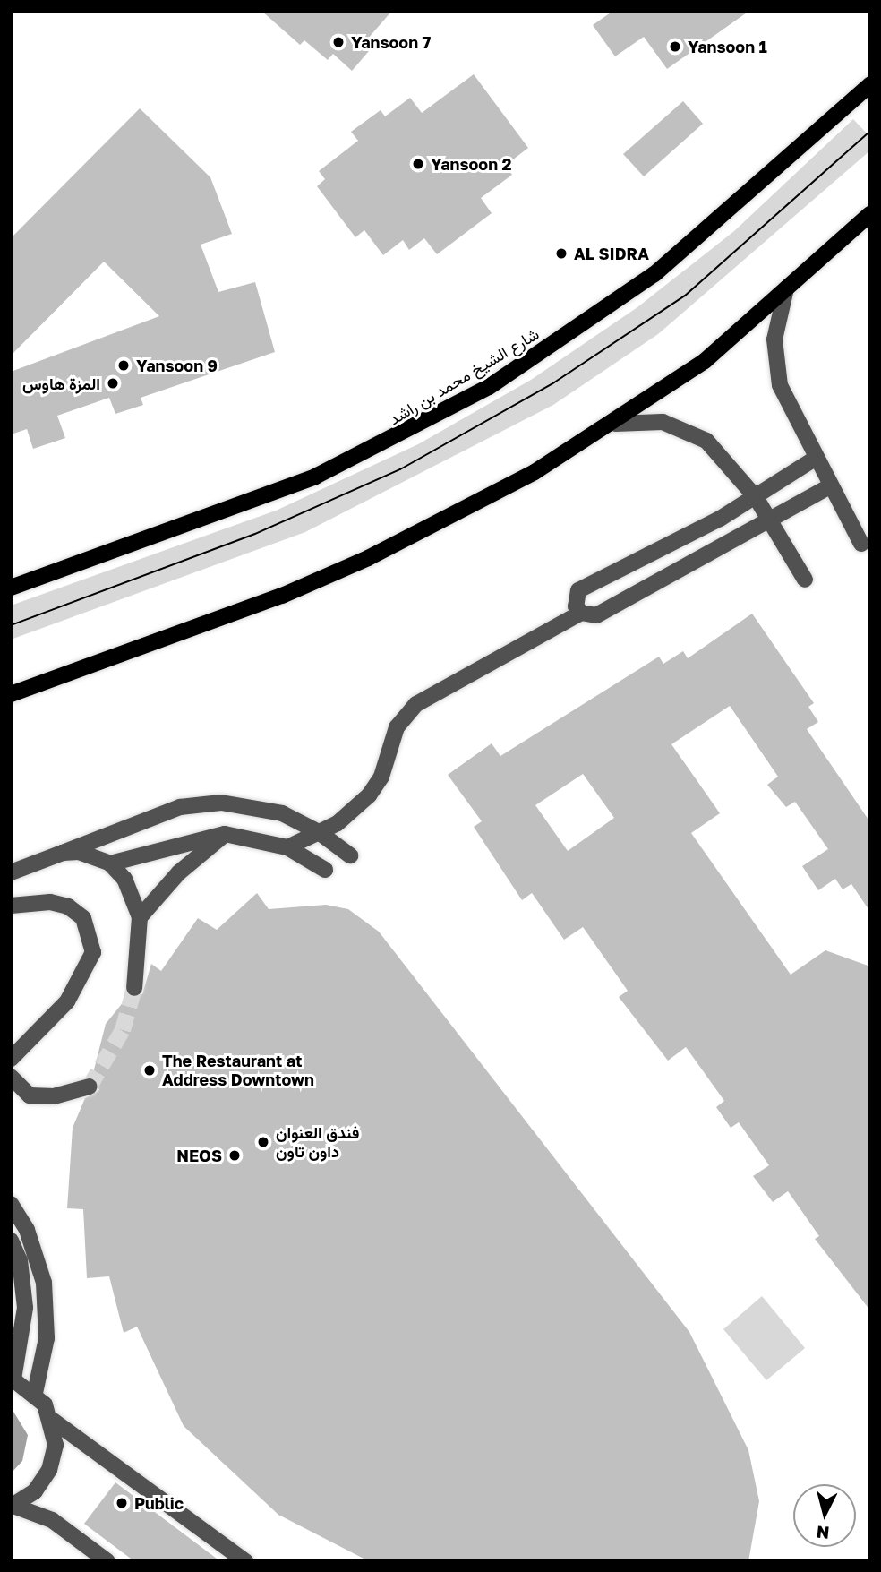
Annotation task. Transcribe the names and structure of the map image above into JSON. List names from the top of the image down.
{
  "streets": {
    "main road": ["شارع الشيخ محمد بن راشد"]
  },
  "places": [
    "Yansoon 7",
    "Yansoon 1",
    "Yansoon 2",
    "AL SIDRA",
    "Yansoon 9",
    "المزة هاوس",
    "The Restaurant at Address Downtown",
    "فندق العنوان داون تاون",
    "NEOS",
    "Public"
  ],
  "north": "bottom"
}
